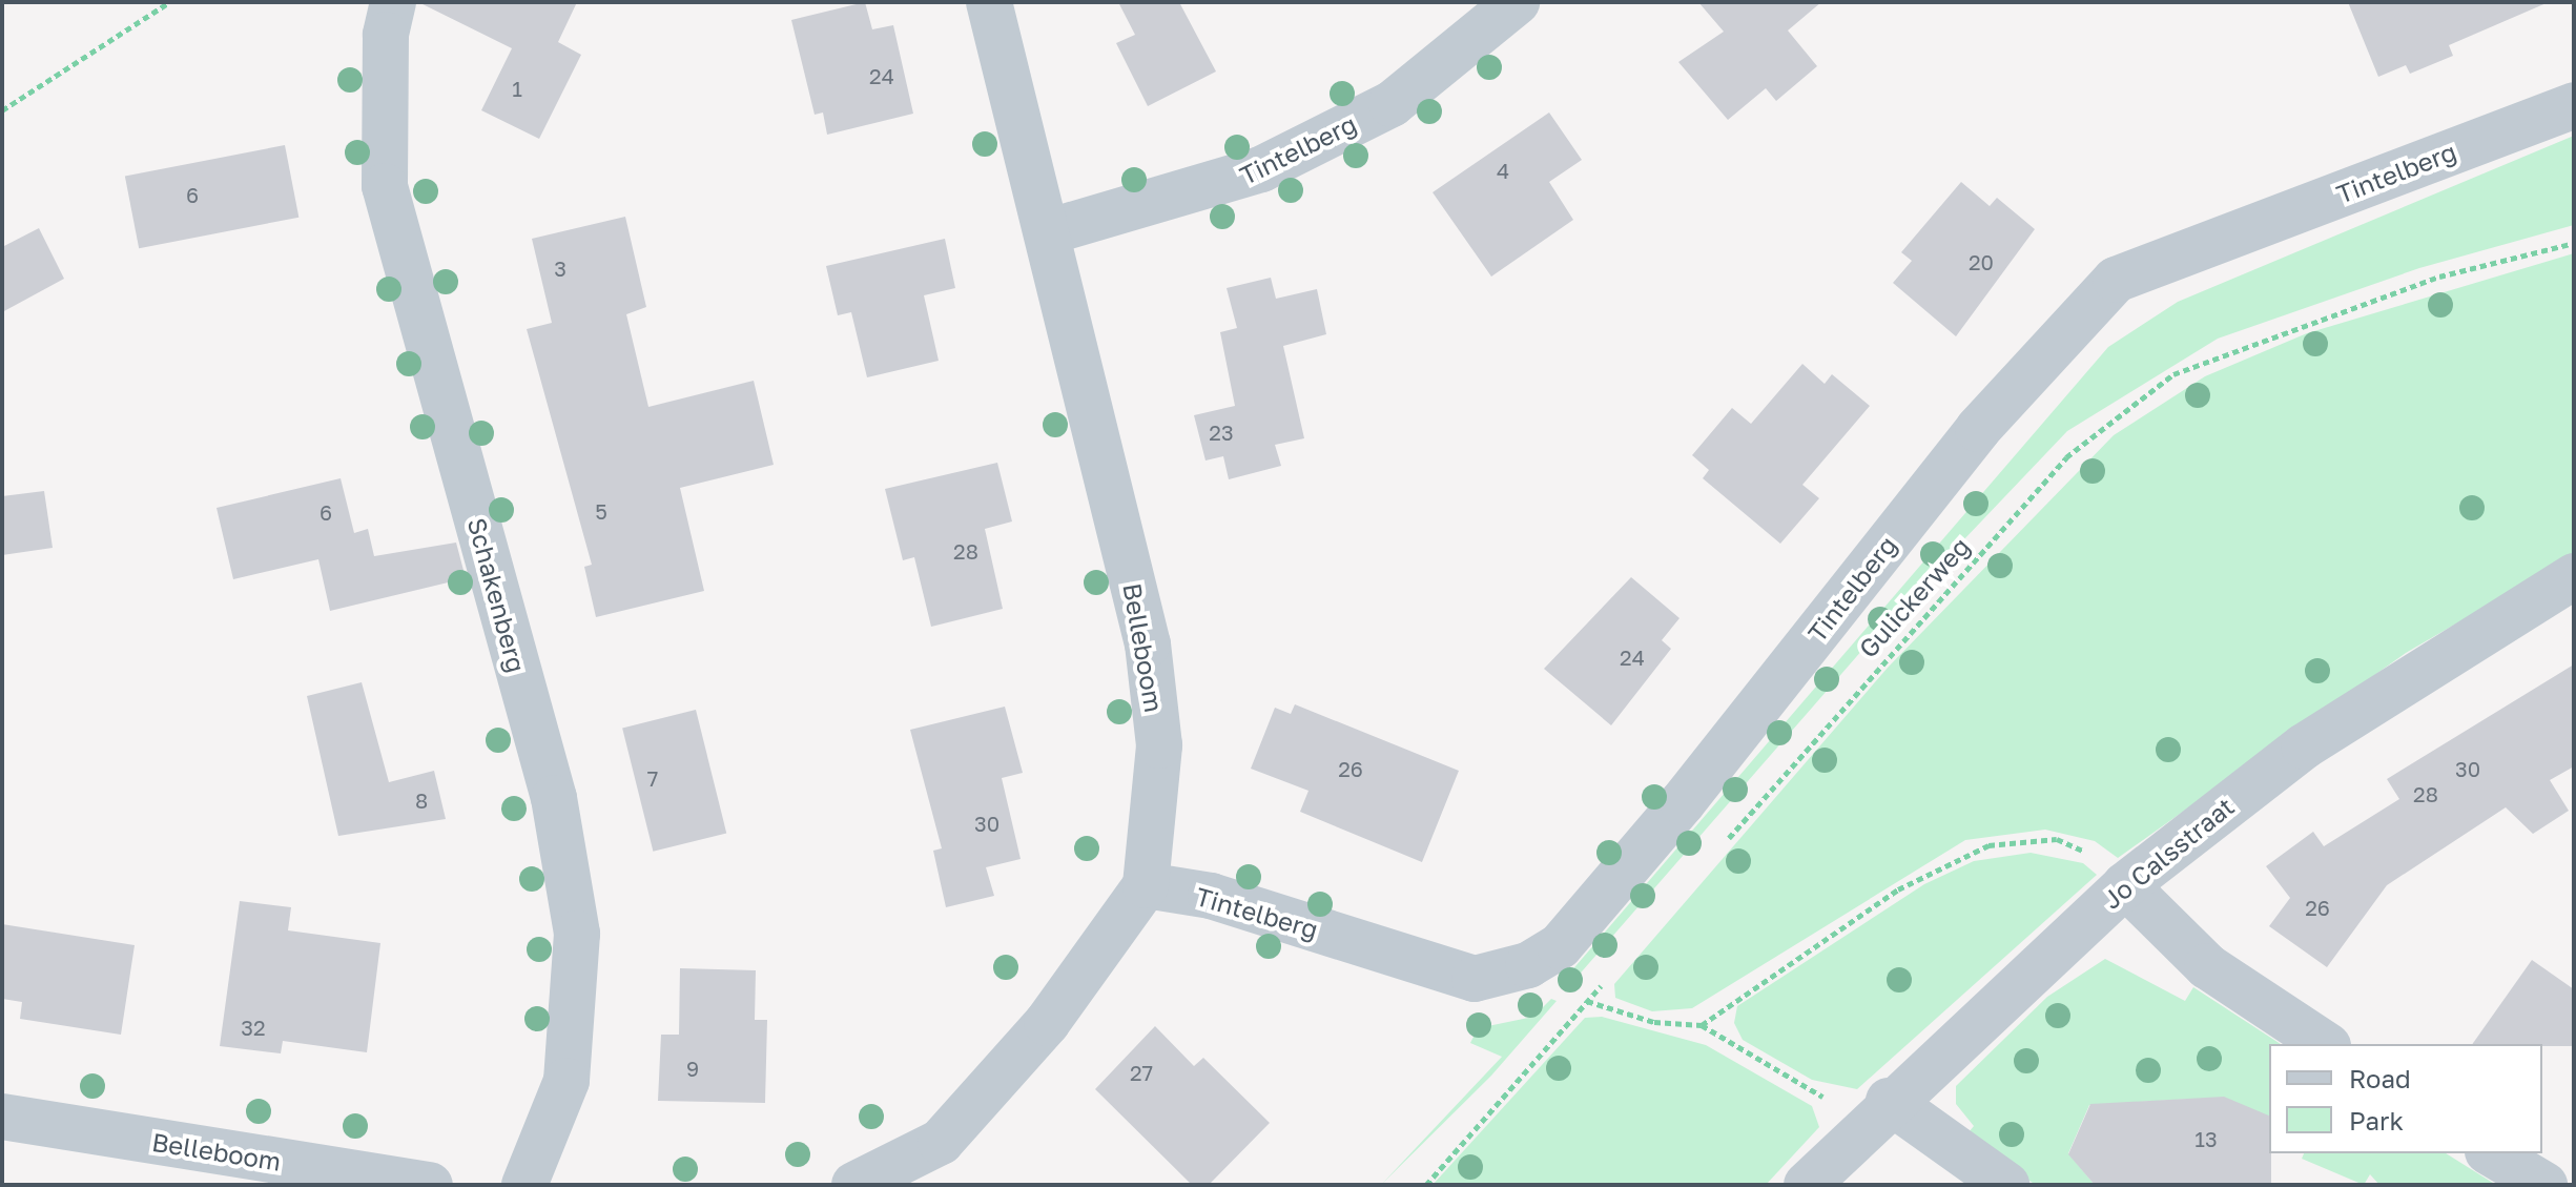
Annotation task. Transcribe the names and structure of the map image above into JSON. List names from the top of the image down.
{
  "streets": {
    "street": [
      "Tintelberg",
      "Schakenberg",
      "Belleboom",
      "Jo Calsstraat"
    ],
    "path": ["Gulickerweg"]
  },
  "crossings": [
    ["Tintelberg", "Belleboom"]
  ],
  "house_numbers": [
    "24",
    "1",
    "4",
    "6",
    "20",
    "3",
    "23",
    "5",
    "6",
    "28",
    "24",
    "26",
    "30",
    "7",
    "28",
    "8",
    "30",
    "26",
    "32",
    "9",
    "27",
    "13"
  ],
  "legend": ["Road", "Park"]
}
